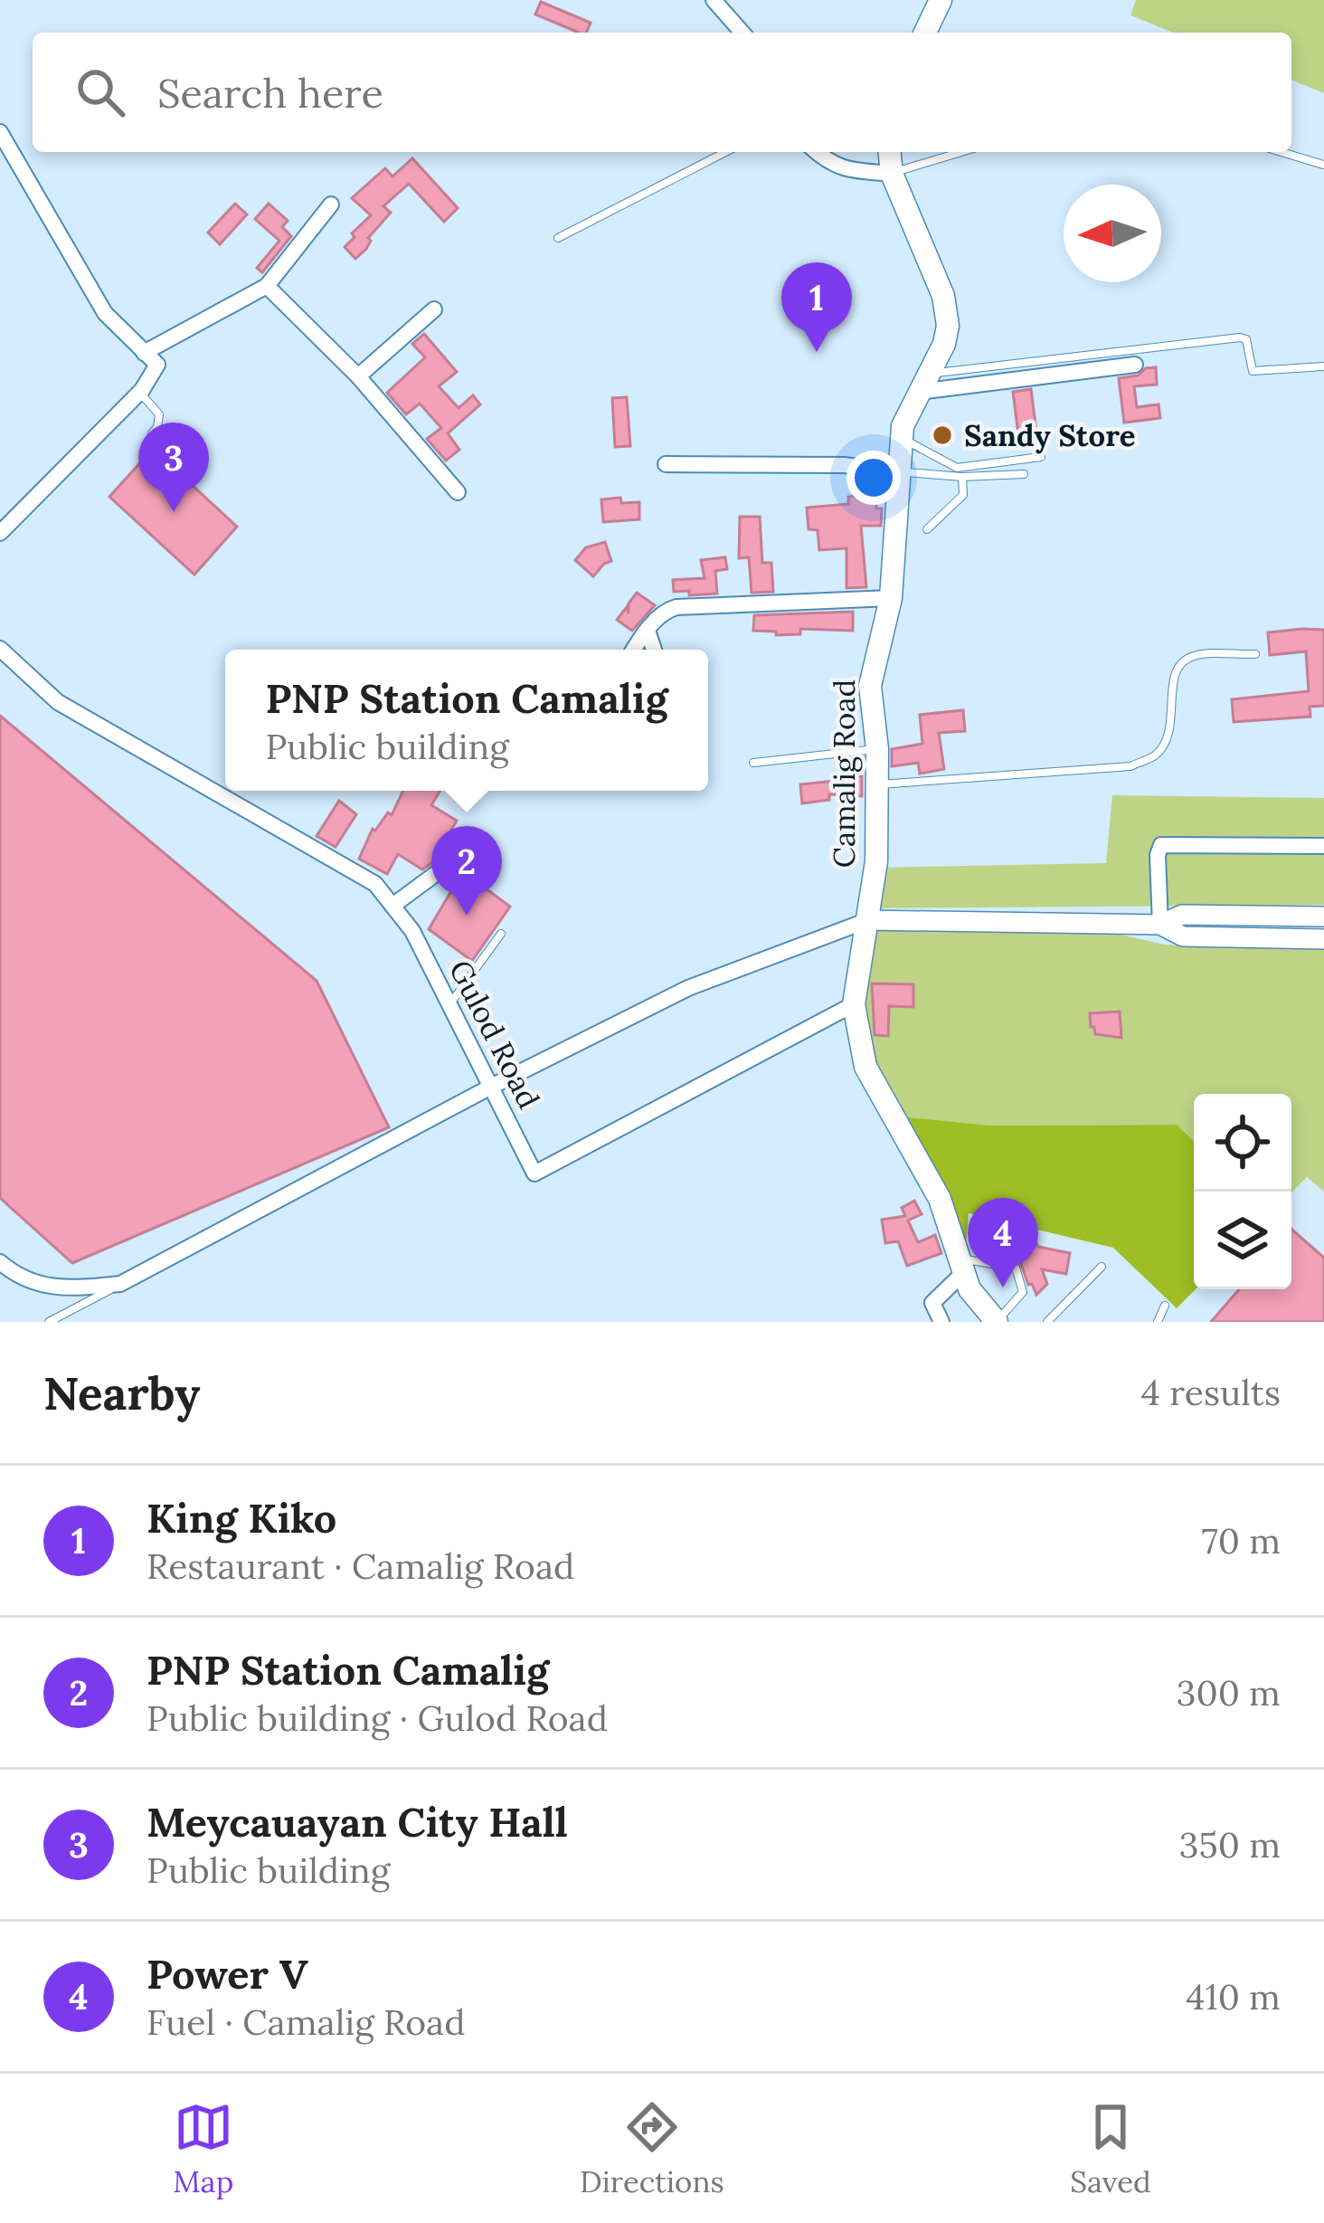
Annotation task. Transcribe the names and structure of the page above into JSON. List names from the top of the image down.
{
  "streets": {
    "main road": ["Camalig Road"],
    "street": ["Gulod Road"]
  },
  "crossings": [
    ["Camalig Road", "Gulod Road"]
  ],
  "places": ["Sandy Store"],
  "north": "left",
  "page": {
    "search": "Search here",
    "pins": [
      "1",
      "3",
      "2",
      "4"
    ],
    "popup": ["PNP Station Camalig", "Public building"],
    "heading": ["Nearby", "4 results"],
    "list": [
      {
        "mark": "1",
        "name": "King Kiko",
        "note": "Restaurant · Camalig Road",
        "value": "70 m"
      },
      {
        "mark": "2",
        "name": "PNP Station Camalig",
        "note": "Public building · Gulod Road",
        "value": "300 m"
      },
      {
        "mark": "3",
        "name": "Meycauayan City Hall",
        "note": "Public building",
        "value": "350 m"
      },
      {
        "mark": "4",
        "name": "Power V",
        "note": "Fuel · Camalig Road",
        "value": "410 m"
      }
    ],
    "nav": ["Map", "Directions", "Saved"]
  }
}
